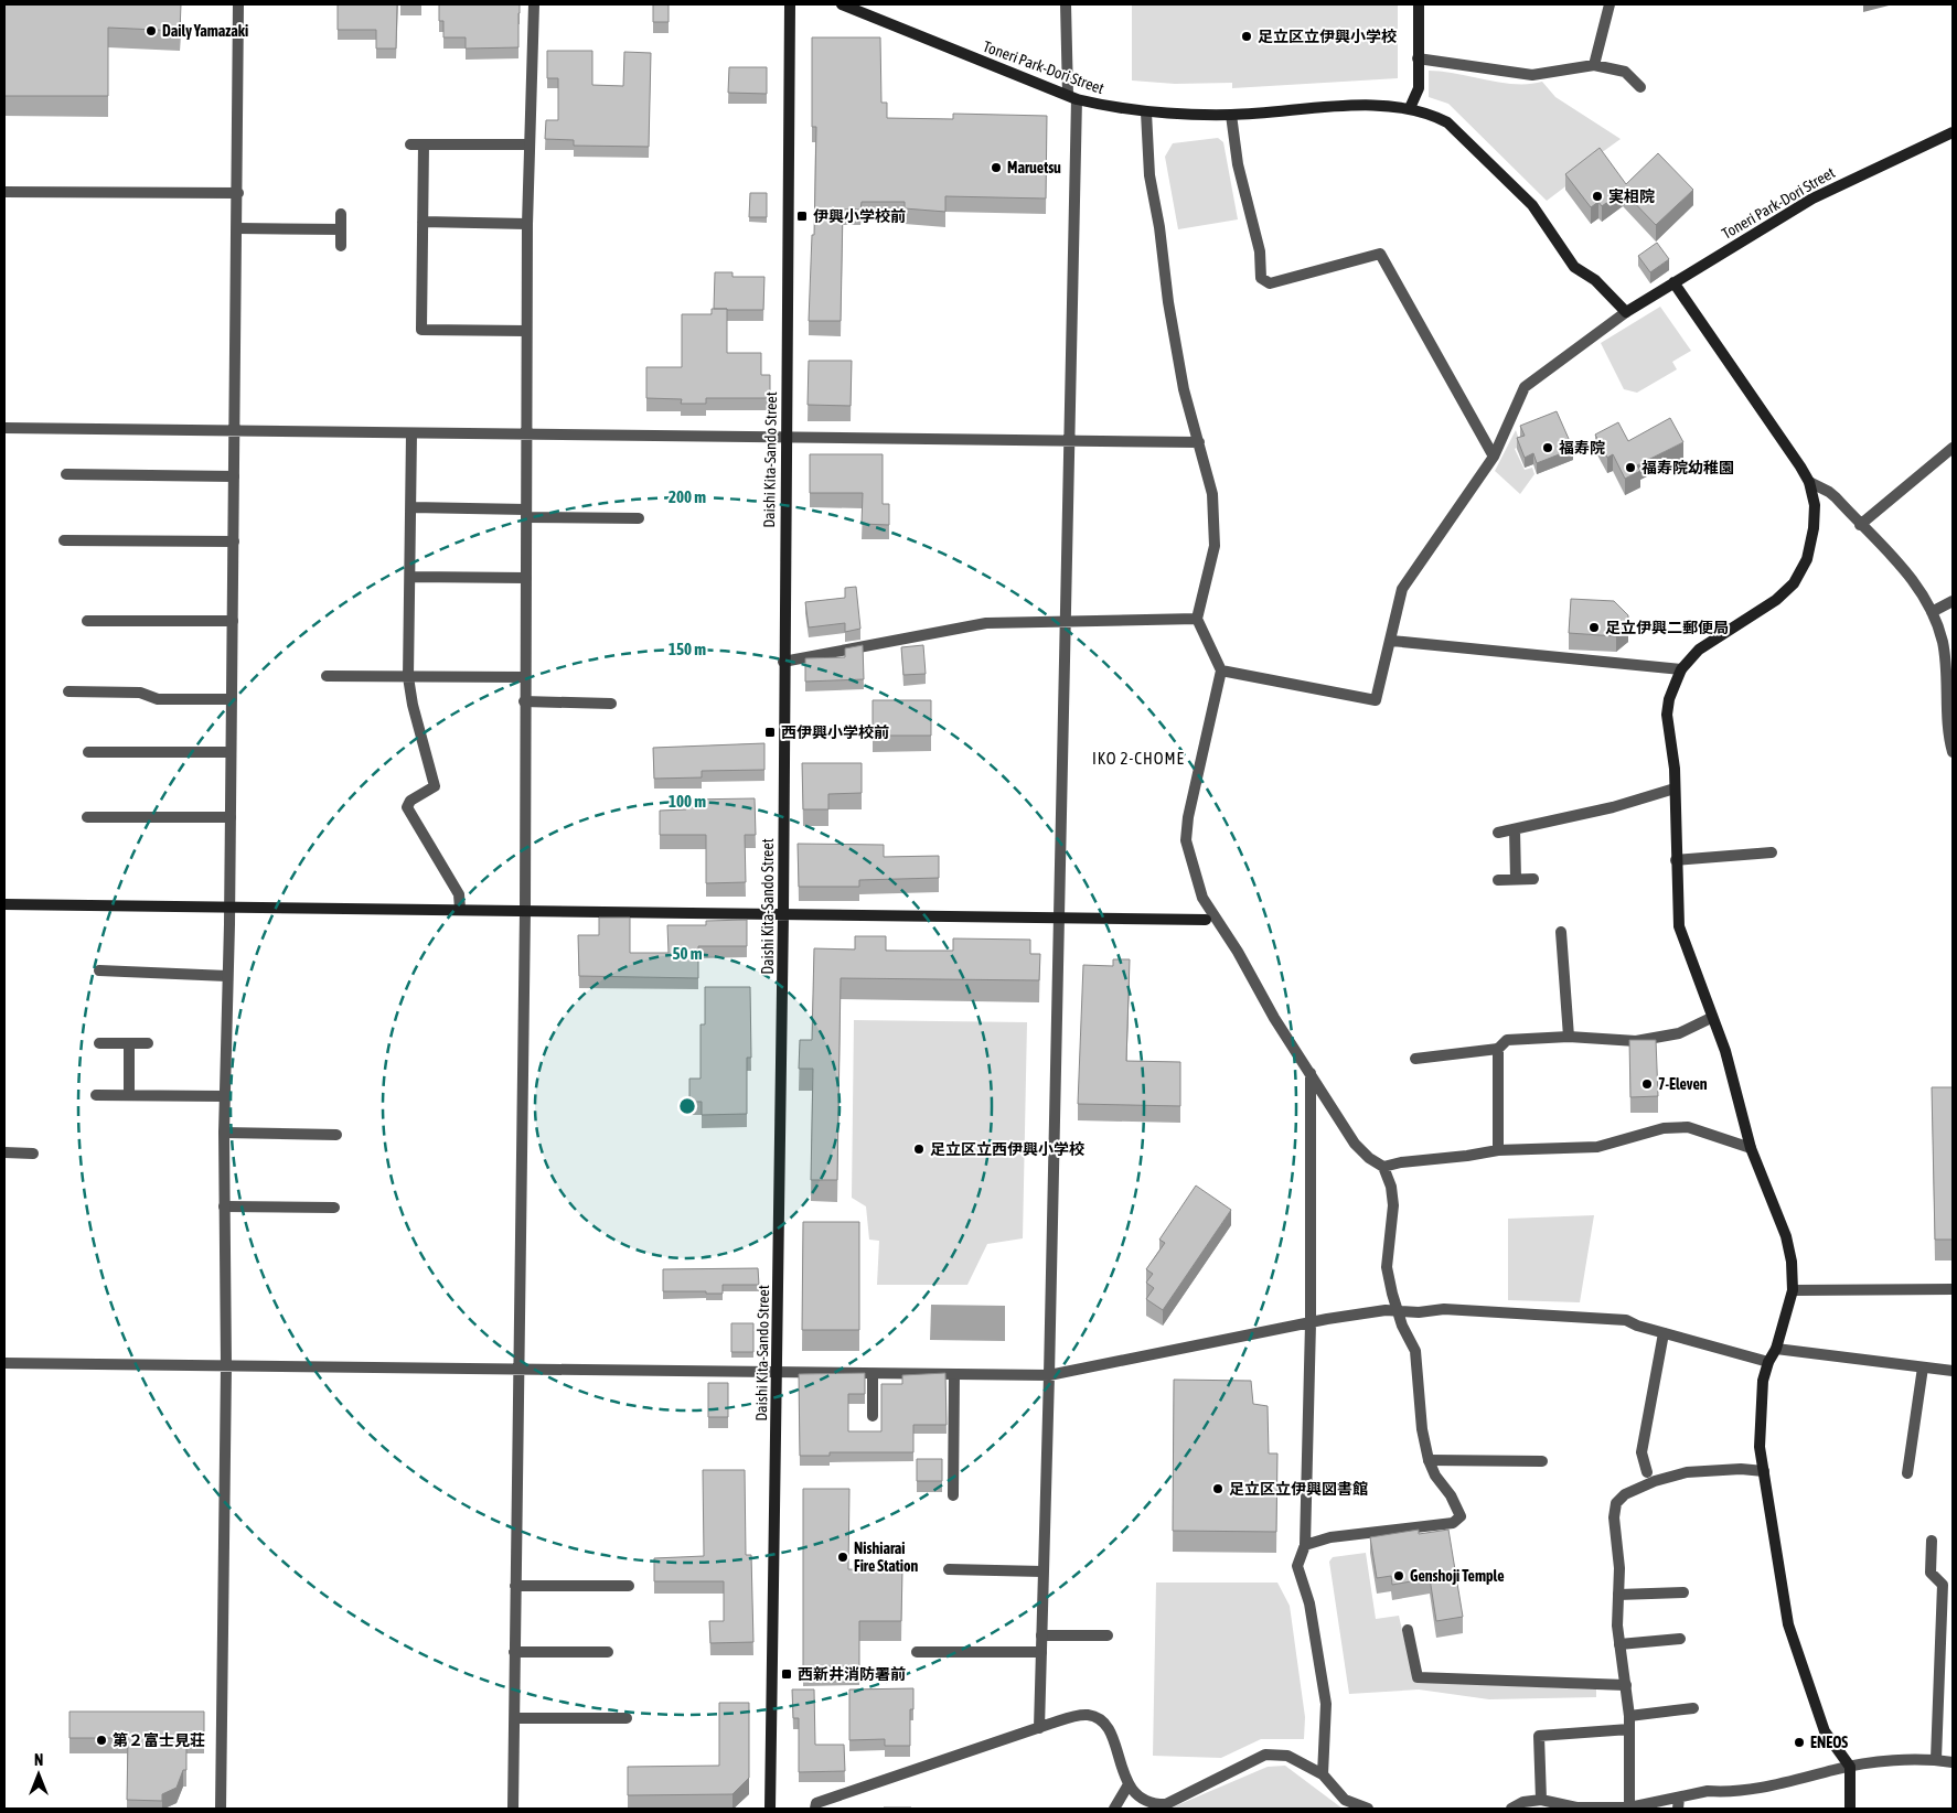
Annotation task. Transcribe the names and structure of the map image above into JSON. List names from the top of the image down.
{
  "streets": {
    "street": ["Toneri Park-Dori Street", "Daishi Kita-Sando Street"]
  },
  "districts": ["IKO 2-CHOME"],
  "places": {
    "other": [
      "Daily Yamazaki",
      "足立区立伊興小学校",
      "Maruetsu",
      "実相院",
      "福寿院",
      "福寿院幼稚園",
      "足立伊興二郵便局",
      "7-Eleven",
      "足立区立西伊興小学校",
      "足立区立伊興図書館",
      "Nishiarai Fire Station",
      "Genshoji Temple",
      "第２富士見荘",
      "ENEOS"
    ],
    "transit": ["伊興小学校前", "西伊興小学校前", "西新井消防署前"]
  },
  "north": "top",
  "rings": [
    "200 m",
    "150 m",
    "100 m",
    "50 m"
  ]
}
